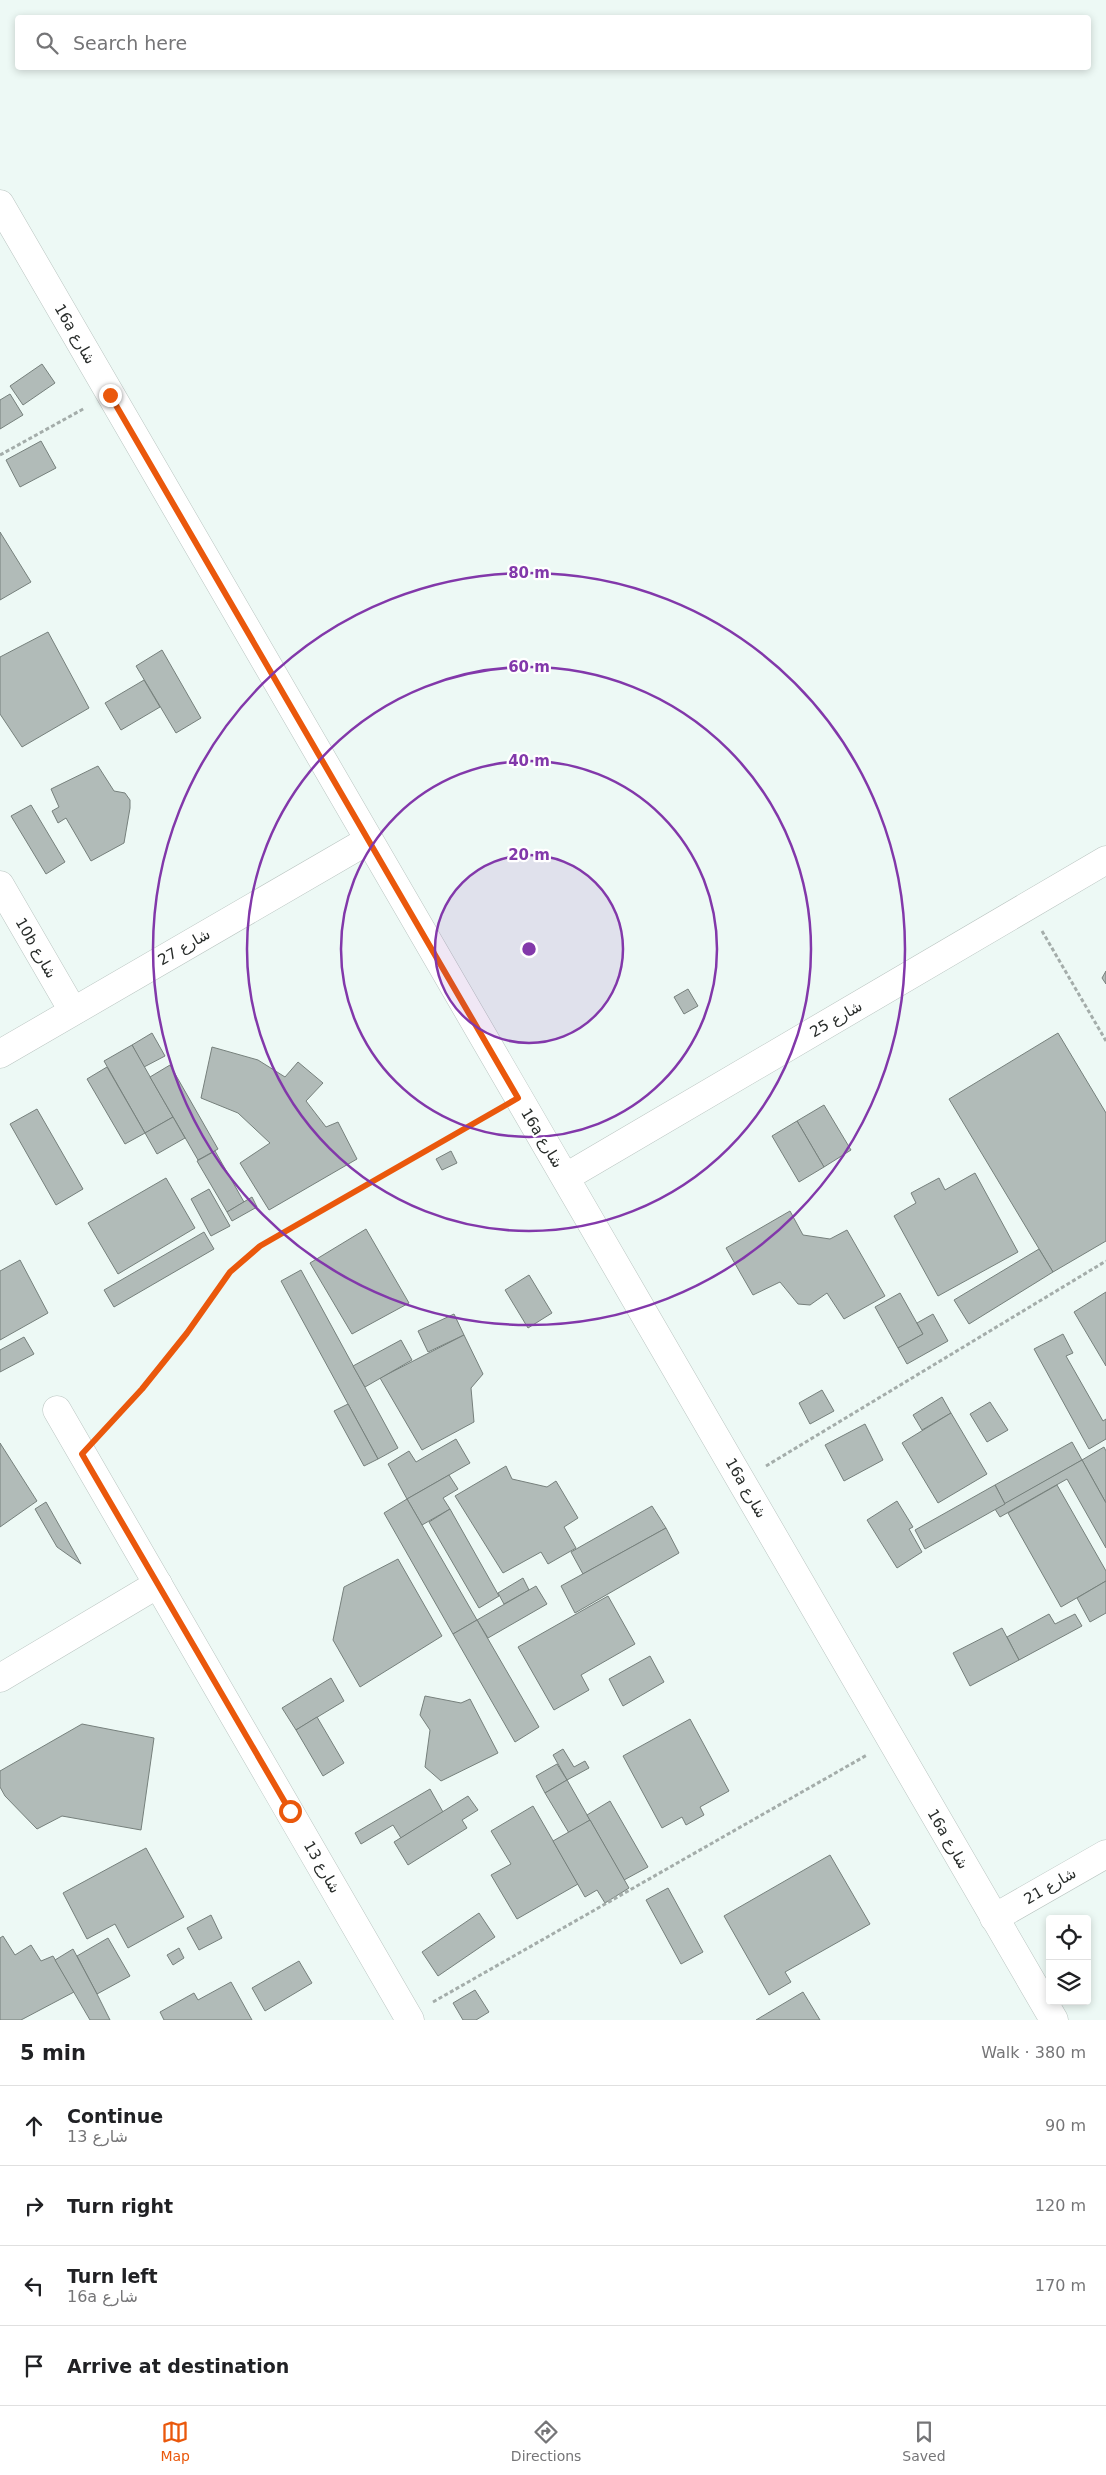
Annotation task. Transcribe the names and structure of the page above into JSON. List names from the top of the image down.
{
  "streets": {
    "street": [
      "16a شارع",
      "شارع 27",
      "10b شارع",
      "شارع 25",
      "شارع 13",
      "شارع 21"
    ]
  },
  "crossings": [
    ["16a شارع", "شارع 27"],
    ["16a شارع", "شارع 25"],
    ["16a شارع", "شارع 21"],
    ["شارع 27", "10b شارع"]
  ],
  "page": {
    "search": "Search here",
    "heading": ["5 min", "Walk · 380 m"],
    "list": [
      ["Continue", "شارع 13", "90 m"],
      ["Turn right", "120 m"],
      ["Turn left", "16a شارع", "170 m"],
      "Arrive at destination"
    ],
    "nav": ["Map", "Directions", "Saved"]
  },
  "rings": [
    "80 m",
    "60 m",
    "40 m",
    "20 m"
  ]
}
